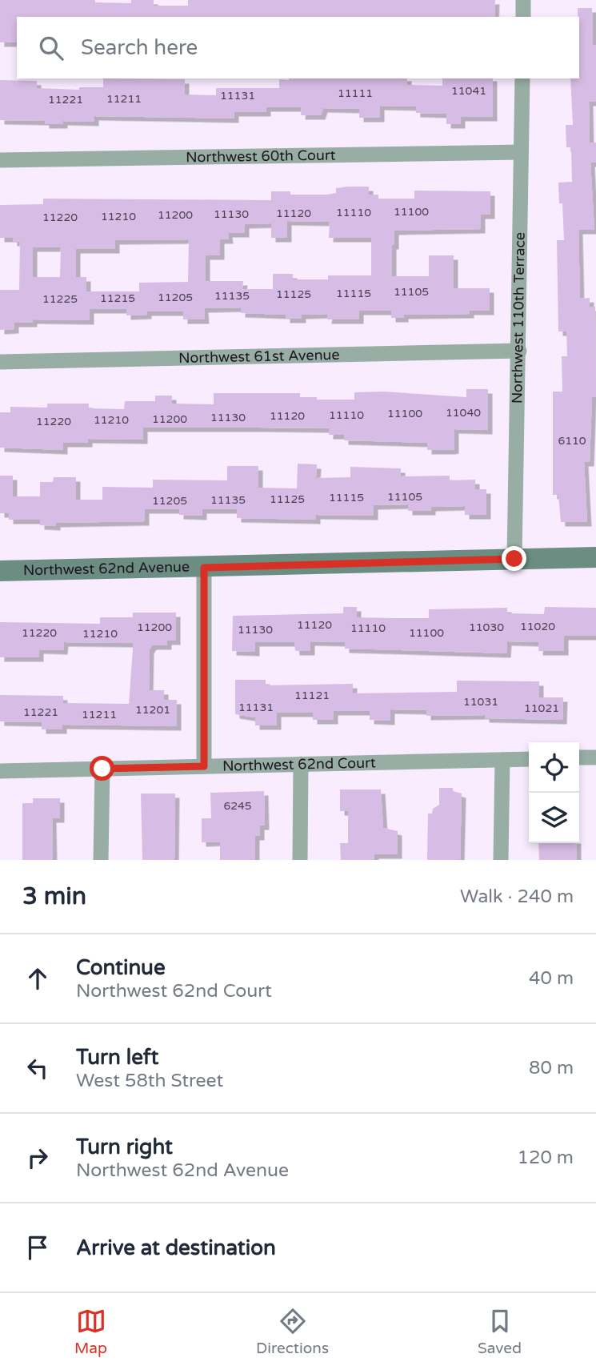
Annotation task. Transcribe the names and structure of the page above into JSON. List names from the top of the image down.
{
  "streets": {
    "street": [
      "Northwest 60th Court",
      "Northwest 110th Terrace",
      "Northwest 61st Avenue",
      "Northwest 62nd Avenue",
      "Northwest 62nd Court"
    ]
  },
  "crossings": [
    ["Northwest 60th Court", "Northwest 110th Terrace"],
    ["Northwest 110th Terrace", "Northwest 61st Avenue"],
    ["Northwest 110th Terrace", "Northwest 62nd Avenue"]
  ],
  "house_numbers": [
    "11041",
    "11111",
    "11131",
    "11211",
    "11221",
    "11100",
    "11110",
    "11120",
    "11130",
    "11200",
    "11210",
    "11220",
    "11105",
    "11115",
    "11125",
    "11135",
    "11205",
    "11215",
    "11225",
    "11040",
    "11100",
    "11110",
    "11120",
    "11130",
    "11200",
    "11210",
    "11220",
    "6110",
    "11105",
    "11115",
    "11125",
    "11135",
    "11205",
    "11120",
    "11020",
    "11200",
    "11030",
    "11110",
    "11130",
    "11220",
    "11100",
    "11210",
    "11121",
    "11031",
    "11131",
    "11021",
    "11201",
    "11221",
    "11211",
    "6245"
  ],
  "page": {
    "search": "Search here",
    "heading": ["3 min", "Walk · 240 m"],
    "list": [
      ["Continue", "Northwest 62nd Court", "40 m"],
      ["Turn left", "West 58th Street", "80 m"],
      ["Turn right", "Northwest 62nd Avenue", "120 m"],
      "Arrive at destination"
    ],
    "nav": ["Map", "Directions", "Saved"]
  }
}
